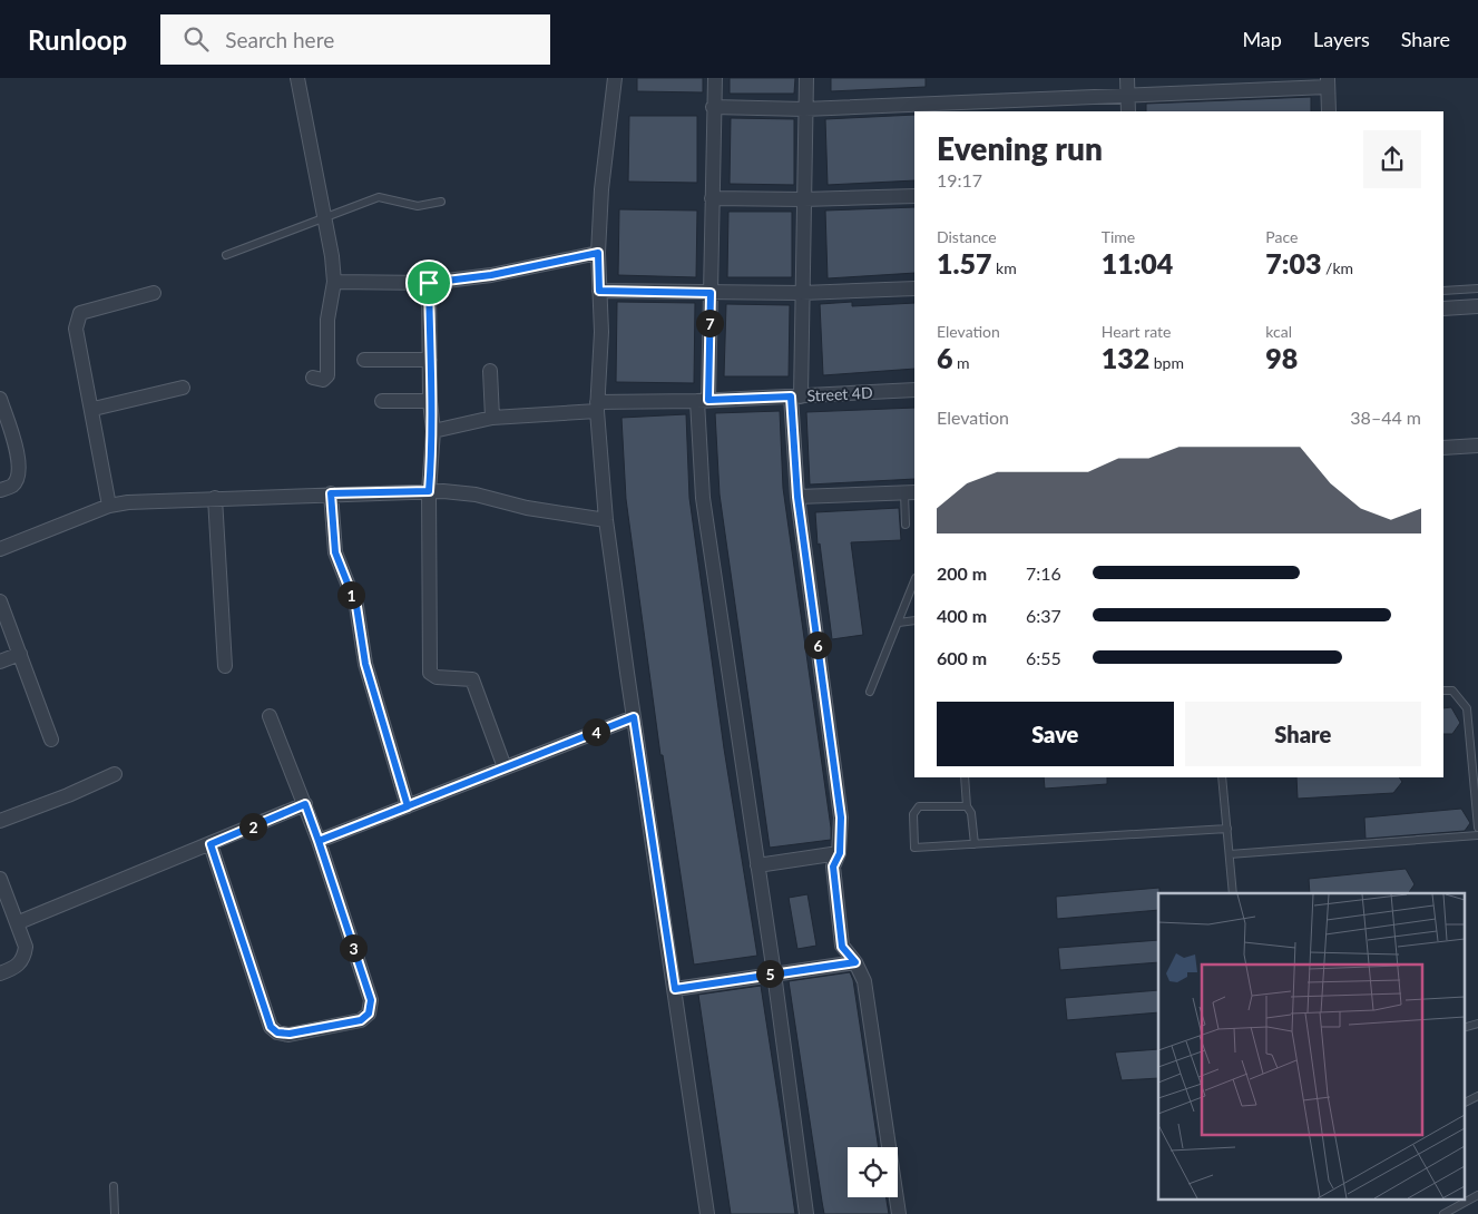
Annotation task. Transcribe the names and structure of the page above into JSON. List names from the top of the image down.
{
  "streets": {
    "street": ["Street 4D"]
  },
  "page": {
    "header": "Runloop",
    "search": "Search here",
    "nav": ["Map", "Layers", "Share"],
    "heading": ["Evening run", "19:17"],
    "stats": [
      ["Distance", "1.57 km"],
      ["Time", "11:04"],
      ["Pace", "7:03 /km"],
      ["Elevation", "6 m"],
      ["Heart rate", "132 bpm"],
      ["kcal", "98"]
    ],
    "pins": [
      "7",
      "1",
      "6",
      "4",
      "2",
      "3",
      "5"
    ],
    "chart": ["Elevation", "38–44 m"],
    "list": [
      {
        "name": "200 m",
        "note": "7:16"
      },
      {
        "name": "400 m",
        "note": "6:37"
      },
      {
        "name": "600 m",
        "note": "6:55"
      }
    ],
    "buttons": ["Save", "Share"]
  }
}
